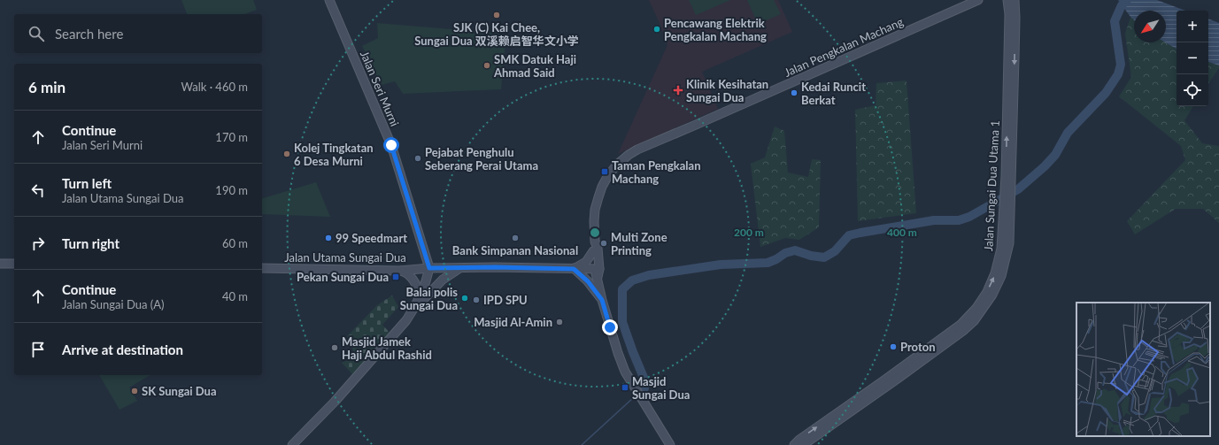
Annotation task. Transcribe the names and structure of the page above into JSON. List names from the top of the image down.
{
  "streets": {
    "main road": [
      "Jalan Pengkalan Machang",
      "Jalan Seri Murni",
      "Jalan Sungai Dua Utama 1",
      "Jalan Utama Sungai Dua"
    ]
  },
  "crossings": [
    ["Jalan Pengkalan Machang", "Jalan Utama Sungai Dua"],
    ["Jalan Seri Murni", "Jalan Utama Sungai Dua"]
  ],
  "places": {
    "other": [
      "SJK (C) Kai Chee, Sungai Dua 双溪赖启智华文小学",
      "Pencawang Elektrik Pengkalan Machang",
      "SMK Datuk Haji Ahmad Said",
      "Kedai Runcit Berkat",
      "Kolej Tingkatan 6 Desa Murni",
      "Pejabat Penghulu Seberang Perai Utama",
      "99 Speedmart",
      "Bank Simpanan Nasional",
      "Multi Zone Printing",
      "Balai polis Sungai Dua",
      "IPD SPU",
      "Masjid Al-Amin",
      "Proton",
      "Masjid Jamek Haji Abdul Rashid",
      "SK Sungai Dua"
    ],
    "health": ["Klinik Kesihatan Sungai Dua"],
    "transit": ["Taman Pengkalan Machang", "Pekan Sungai Dua", "Masjid Sungai Dua"]
  },
  "north": "bottom left",
  "page": {
    "map_buttons": ["+", "−"],
    "search": "Search here",
    "heading": ["6 min", "Walk · 460 m"],
    "list": [
      ["Continue", "Jalan Seri Murni", "170 m"],
      ["Turn left", "Jalan Utama Sungai Dua", "190 m"],
      ["Turn right", "60 m"],
      ["Continue", "Jalan Sungai Dua (A)", "40 m"],
      "Arrive at destination"
    ]
  },
  "rings": ["200 m", "400 m"]
}
